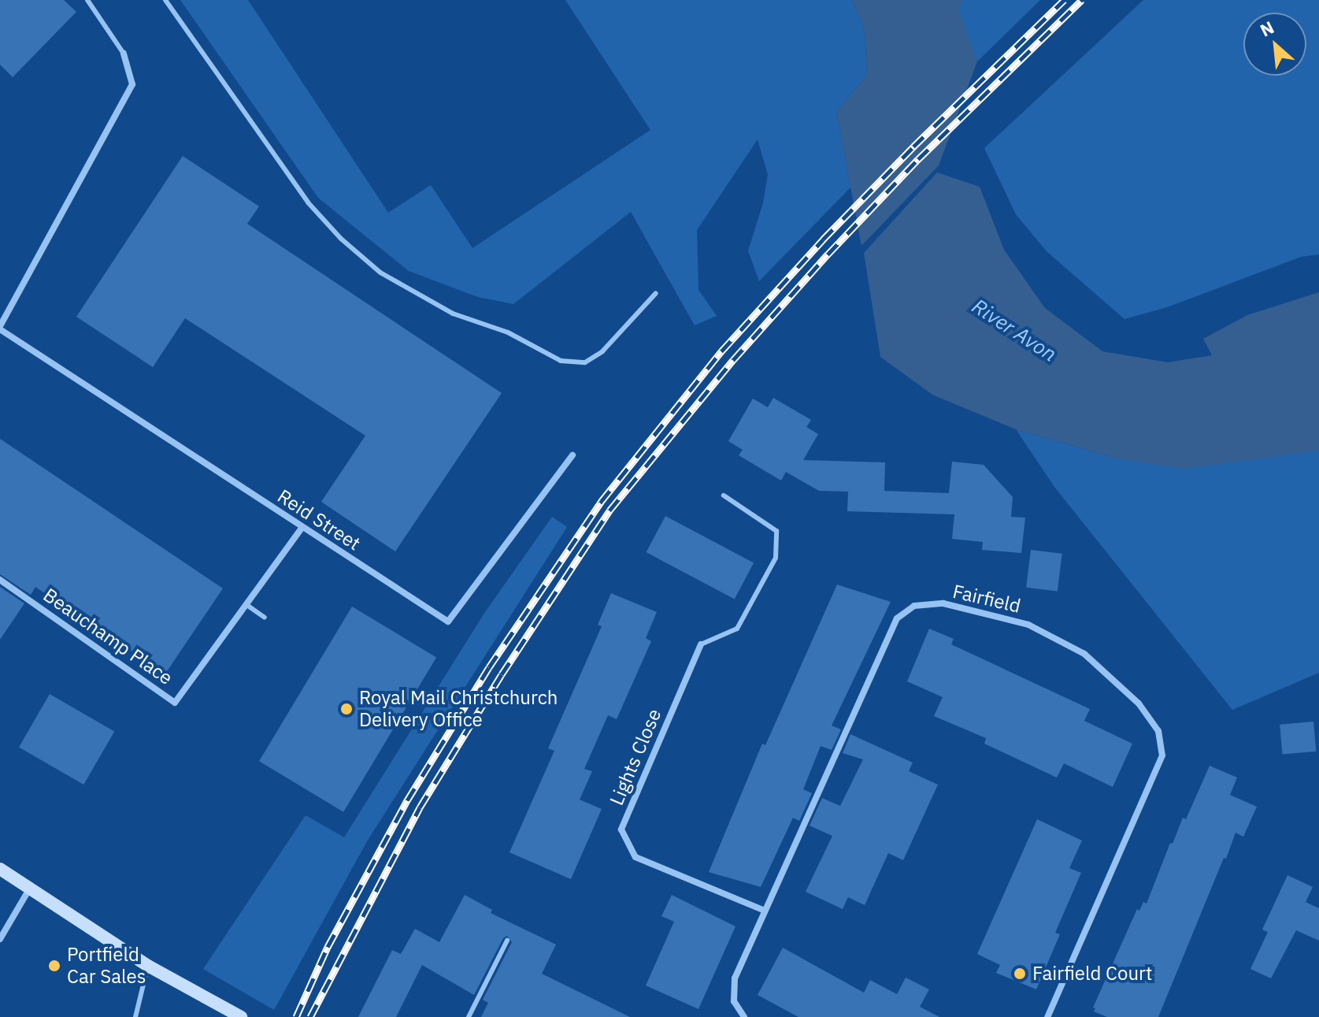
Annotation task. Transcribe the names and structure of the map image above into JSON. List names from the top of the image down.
{
  "streets": {
    "street": [
      "Reid Street",
      "Fairfield",
      "Beauchamp Place",
      "Lights Close"
    ]
  },
  "crossings": [
    ["Reid Street", "Beauchamp Place"],
    ["Fairfield", "Lights Close"]
  ],
  "water": ["River Avon"],
  "places": ["Royal Mail Christchurch Delivery Office", "Portfield Car Sales", "Fairfield Court"],
  "north": "top left"
}
